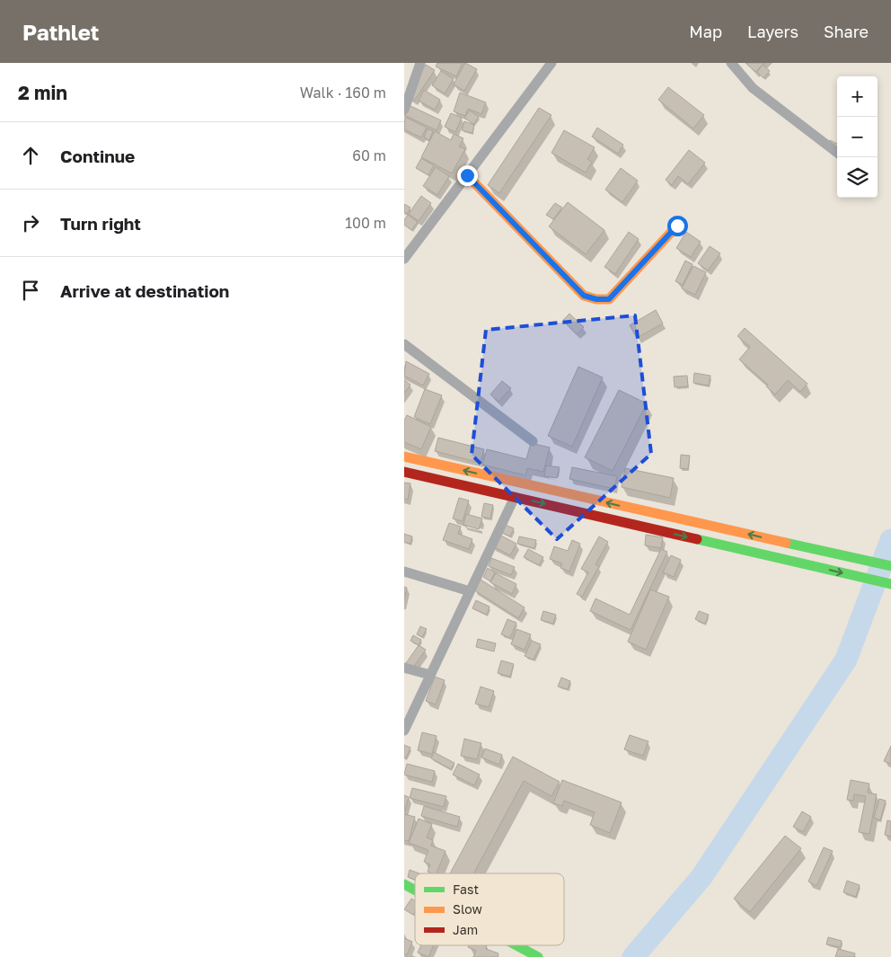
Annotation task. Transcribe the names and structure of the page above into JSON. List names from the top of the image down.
{
  "legend": ["Fast", "Slow", "Jam"],
  "page": {
    "header": "Pathlet",
    "nav": ["Map", "Layers", "Share"],
    "heading": ["2 min", "Walk · 160 m"],
    "map_buttons": ["+", "−"],
    "list": [
      ["Continue", "60 m"],
      ["Turn right", "100 m"],
      "Arrive at destination"
    ]
  }
}
